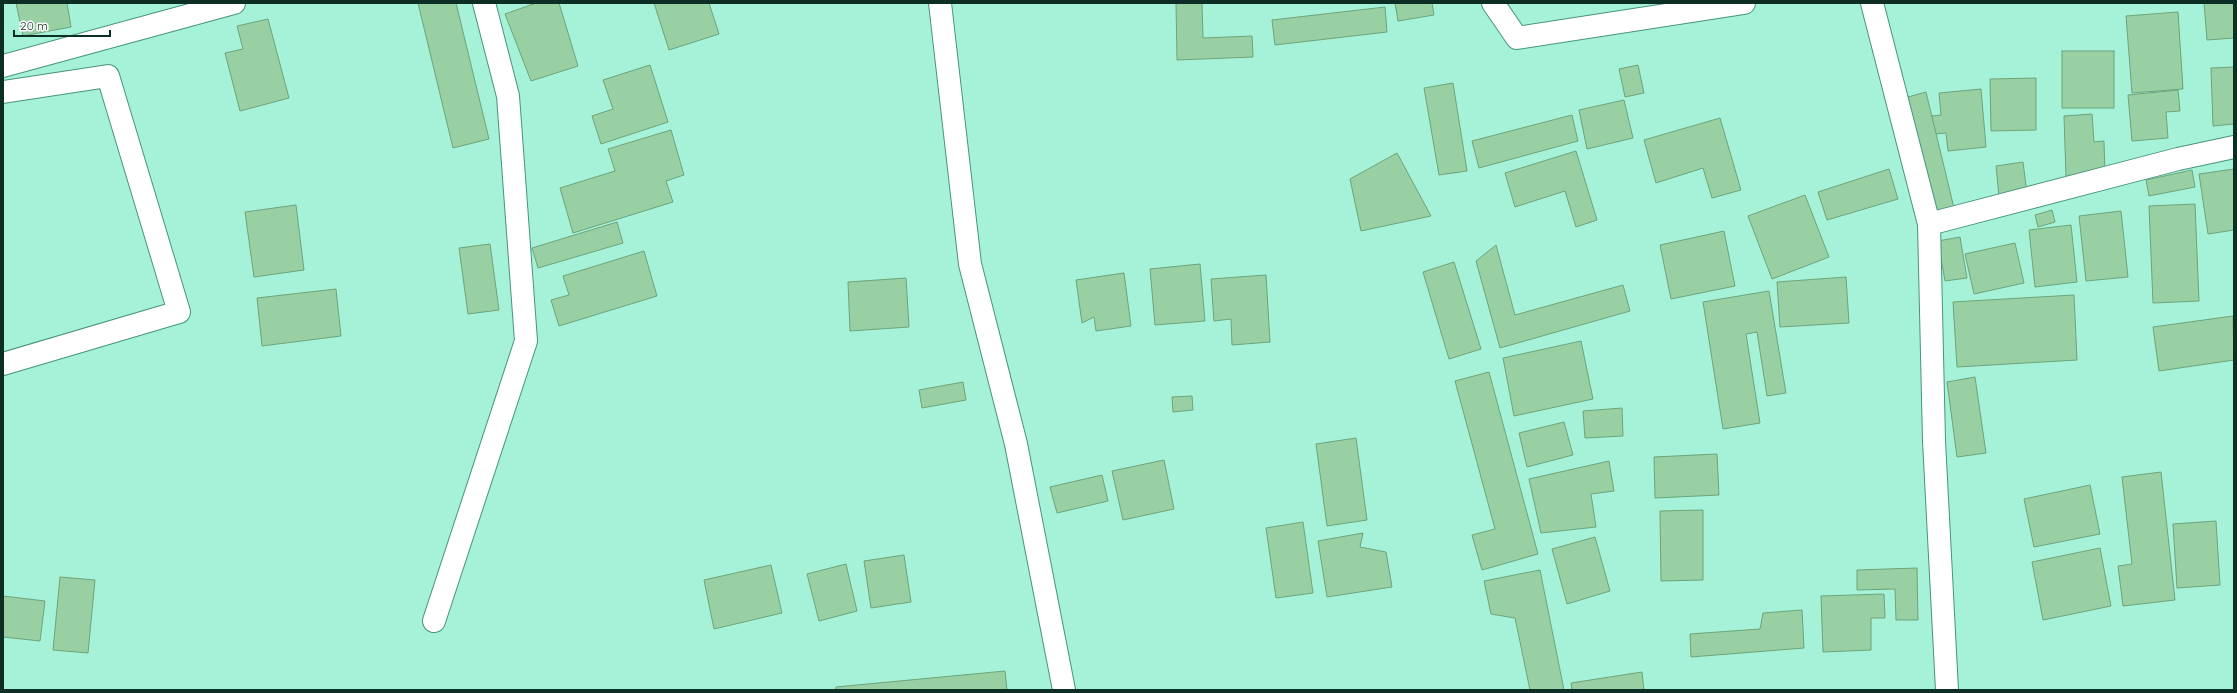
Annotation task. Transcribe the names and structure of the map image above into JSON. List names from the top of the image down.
{
  "scale_bar": "20 m"
}
